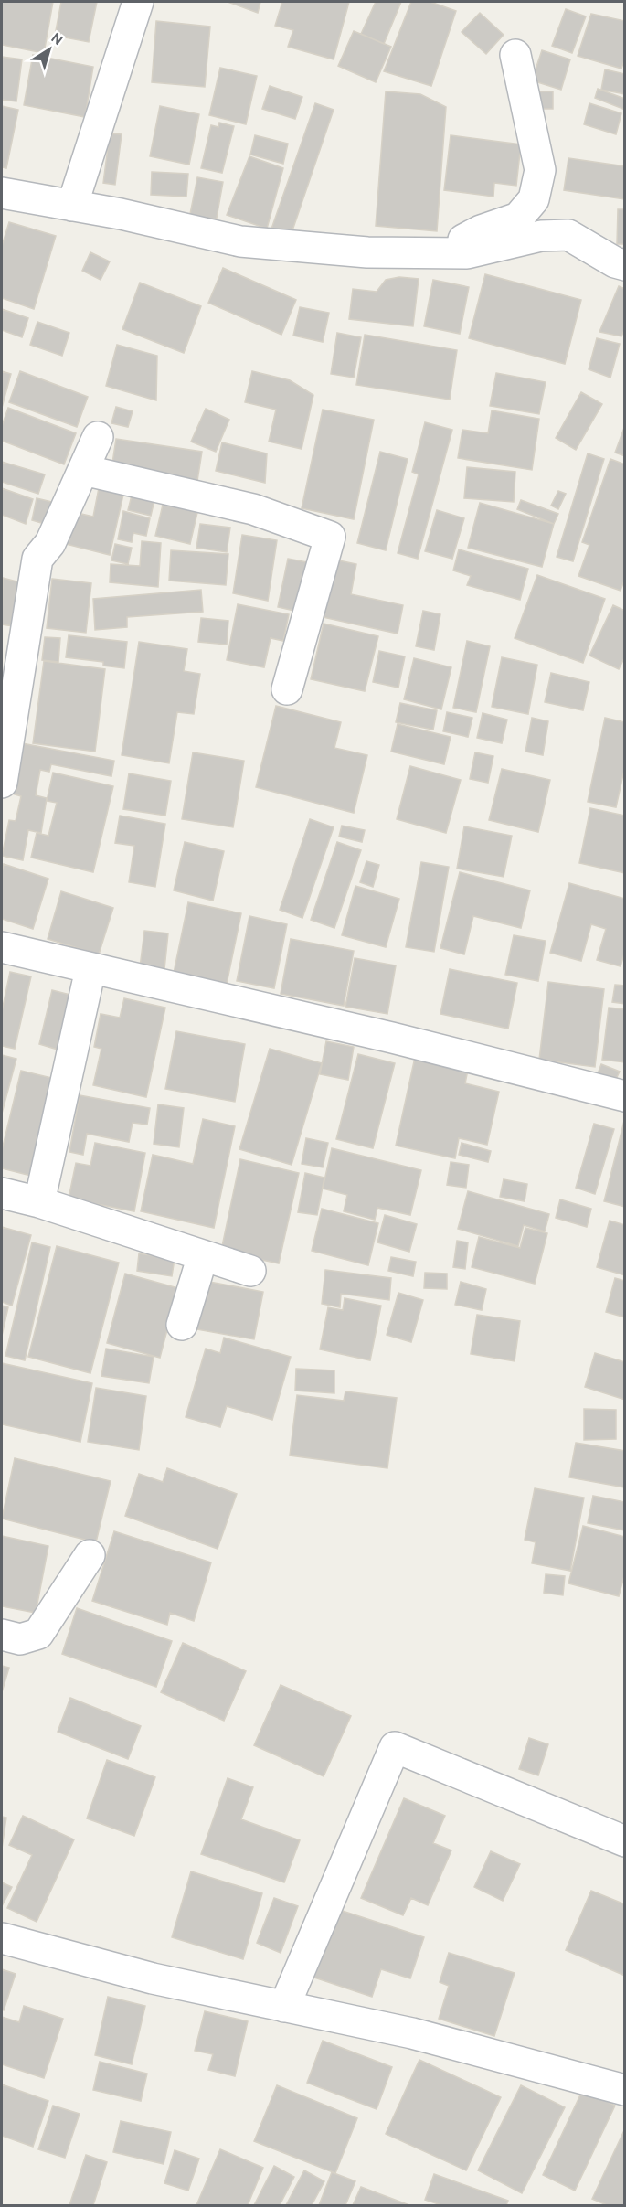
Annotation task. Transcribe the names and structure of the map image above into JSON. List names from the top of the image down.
{
  "north": "top right"
}
